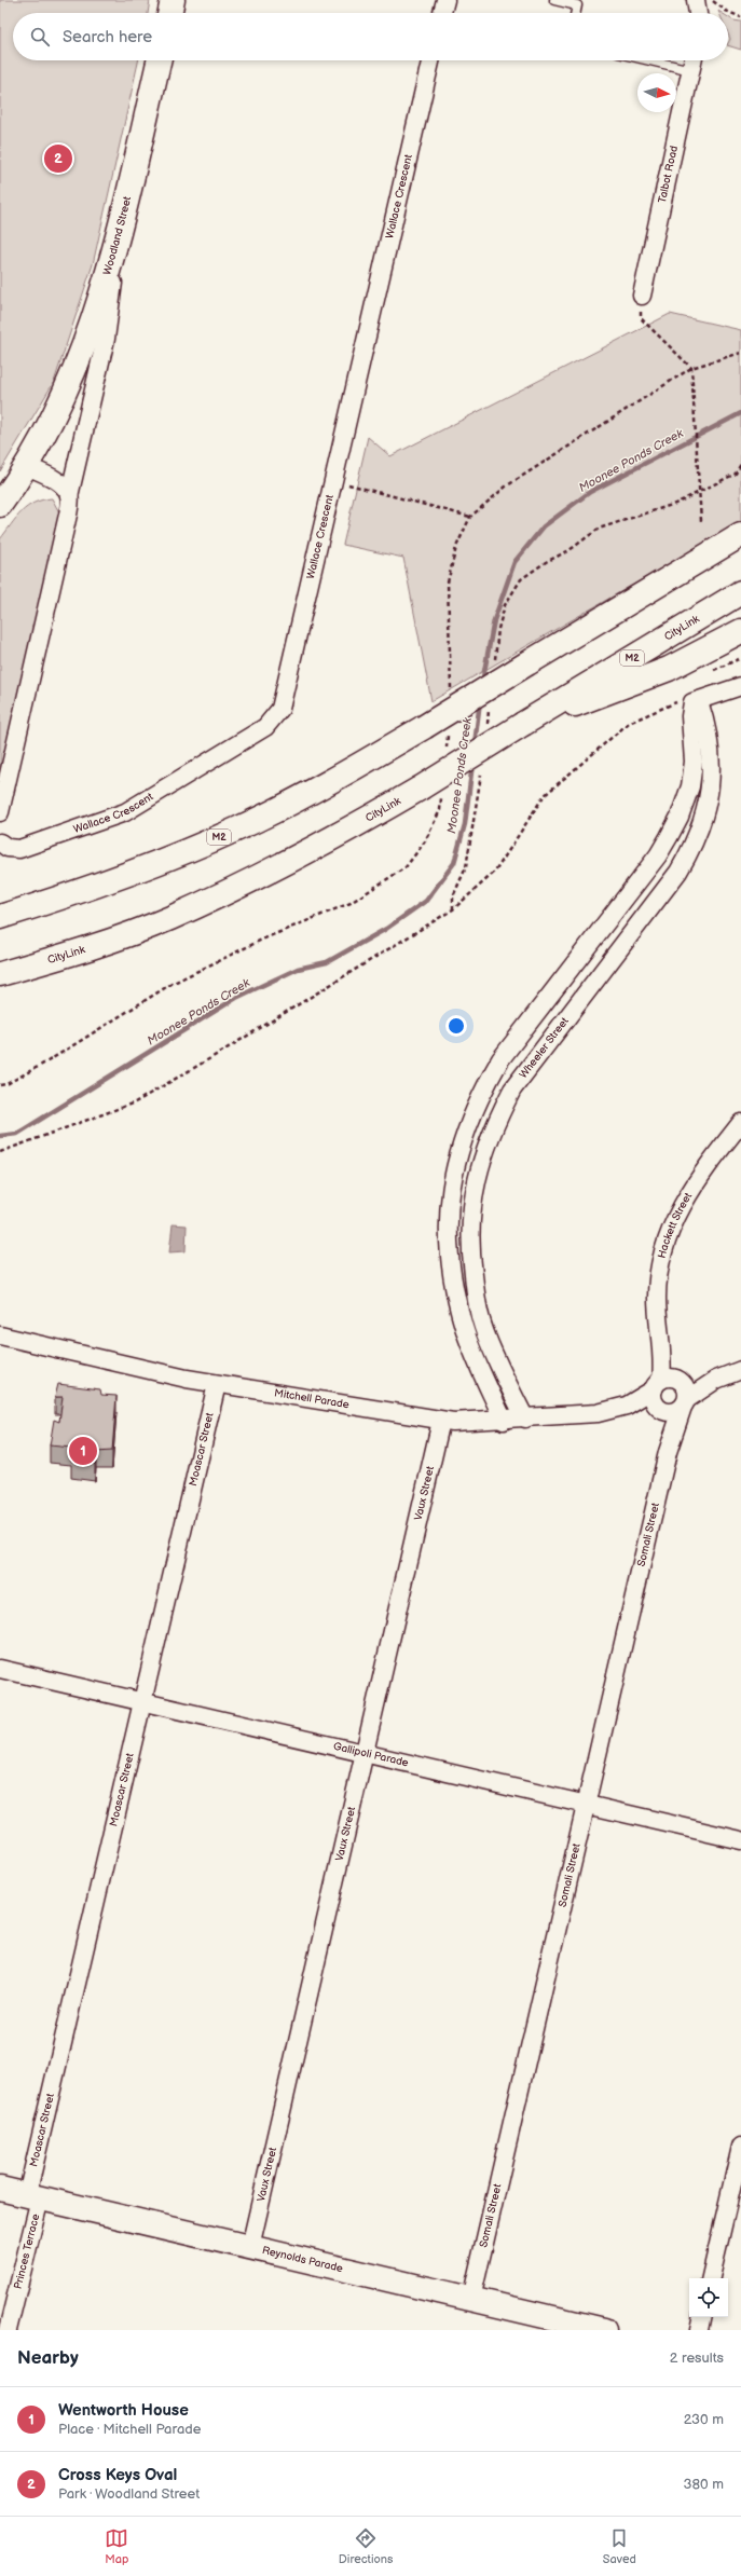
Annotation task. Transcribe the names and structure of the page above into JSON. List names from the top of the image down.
{
  "streets": {
    "main road": [
      "Woodland Street",
      "CityLink",
      "M2",
      "Reynolds Parade"
    ],
    "street": [
      "Talbot Road",
      "Wallace Crescent",
      "Wheeler Street",
      "Hackett Street",
      "Mitchell Parade",
      "Moascar Street",
      "Vaux Street",
      "Somali Street",
      "Gallipoli Parade",
      "Princes Terrace"
    ]
  },
  "crossings": [
    ["Wheeler Street", "Mitchell Parade"],
    ["Hackett Street", "Mitchell Parade"],
    ["Hackett Street", "Somali Street"],
    ["Mitchell Parade", "Moascar Street"],
    ["Mitchell Parade", "Vaux Street"],
    ["Mitchell Parade", "Somali Street"],
    ["Moascar Street", "Gallipoli Parade"],
    ["Moascar Street", "Princes Terrace"],
    ["Moascar Street", "Reynolds Parade"],
    ["Vaux Street", "Gallipoli Parade"],
    ["Vaux Street", "Reynolds Parade"],
    ["Somali Street", "Gallipoli Parade"],
    ["Somali Street", "Reynolds Parade"],
    ["Princes Terrace", "Reynolds Parade"]
  ],
  "water": ["Moonee Ponds Creek"],
  "north": "right",
  "page": {
    "search": "Search here",
    "pins": ["2", "1"],
    "heading": ["Nearby", "2 results"],
    "list": [
      {
        "mark": "1",
        "name": "Wentworth House",
        "note": "Place · Mitchell Parade",
        "value": "230 m"
      },
      {
        "mark": "2",
        "name": "Cross Keys Oval",
        "note": "Park · Woodland Street",
        "value": "380 m"
      }
    ],
    "nav": ["Map", "Directions", "Saved"]
  }
}
